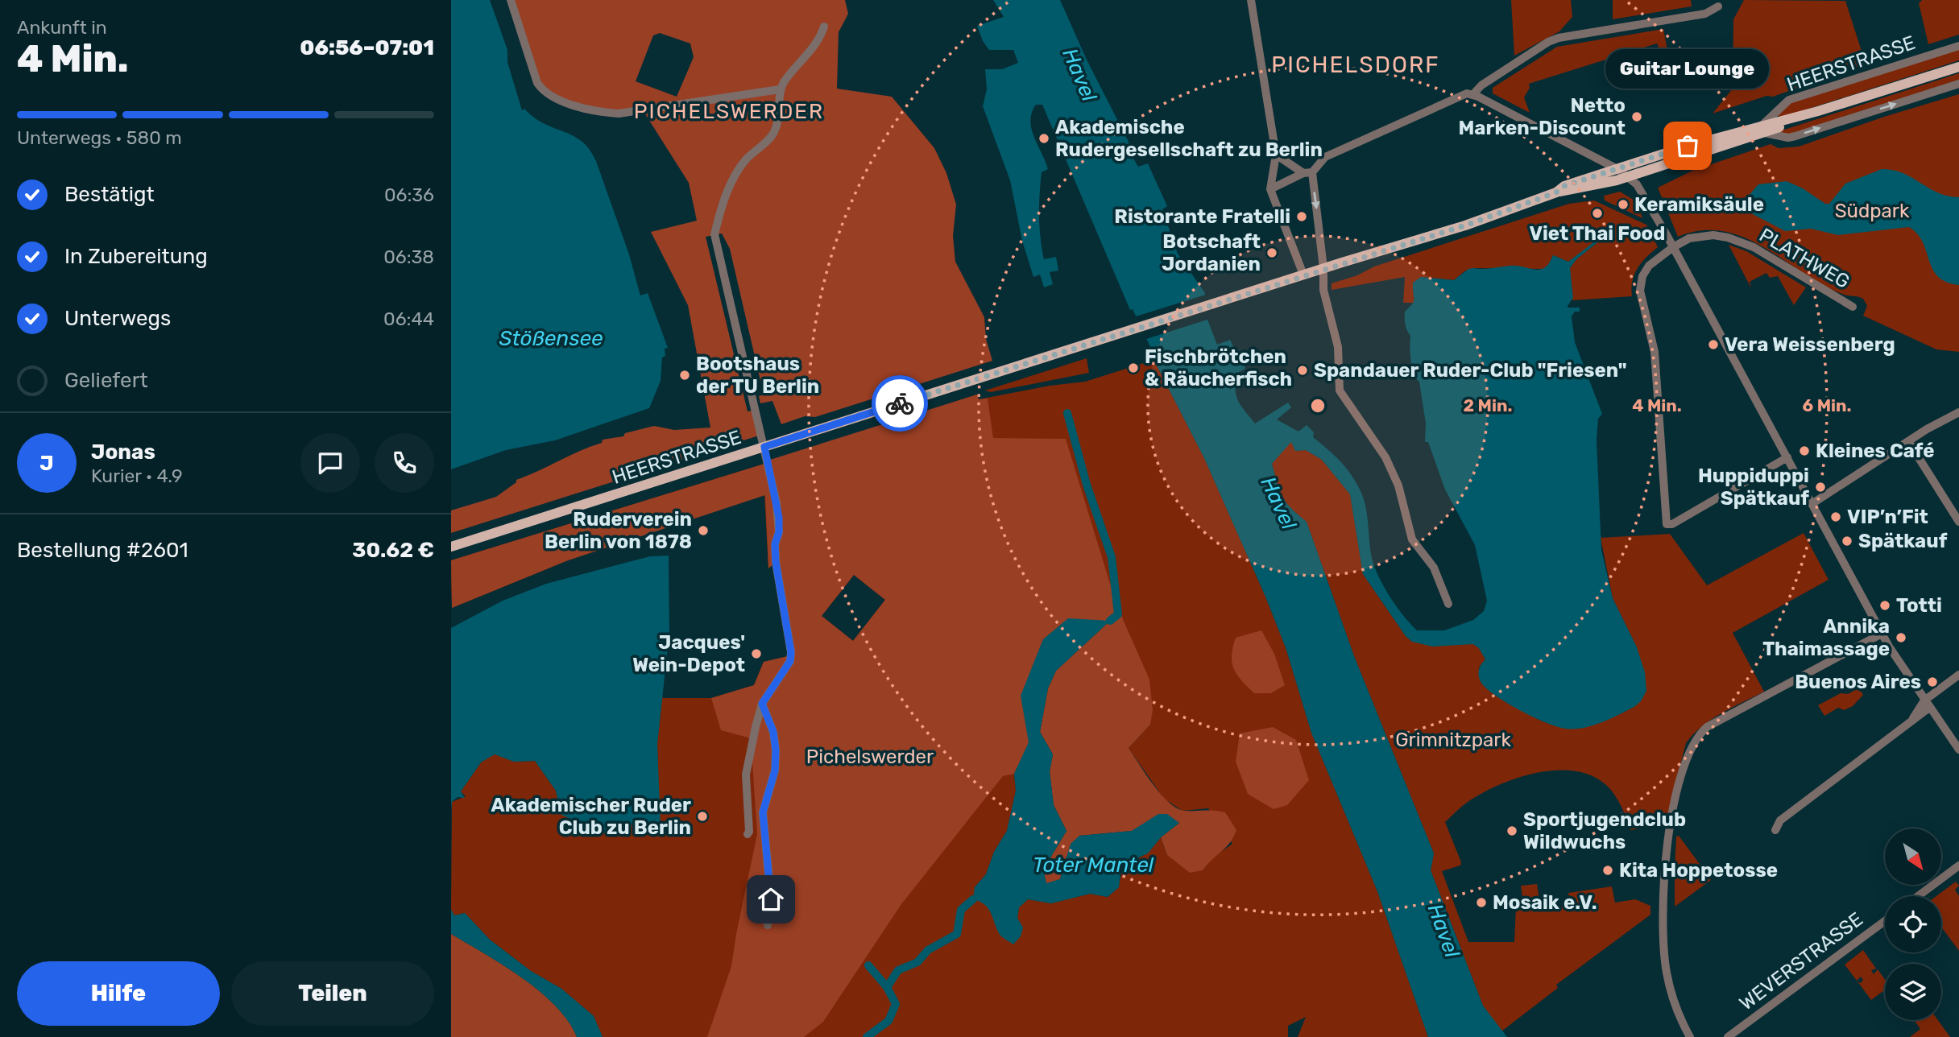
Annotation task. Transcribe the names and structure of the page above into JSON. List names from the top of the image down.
{
  "streets": {
    "main road": ["HEERSTRASSE"],
    "street": ["PLATHWEG", "WEVERSTRASSE"]
  },
  "districts": ["PICHELSDORF", "PICHELSWERDER"],
  "water": ["Havel", "Stößensee", "Toter Mantel"],
  "parks": ["Südpark", "Grimnitzpark", "Pichelswerder"],
  "places": [
    "Netto Marken-Discount",
    "Akademische Rudergesellschaft zu Berlin",
    "Guitar Lounge",
    "Keramiksäule",
    "Viet Thai Food",
    "Ristorante Fratelli",
    "Botschaft Jordanien",
    "Vera Weissenberg",
    "Fischbrötchen & Räucherfisch",
    "Spandauer Ruder-Club \"Friesen\"",
    "Bootshaus der TU Berlin",
    "Kleines Café",
    "Huppiduppi Spätkauf",
    "VIP’n’Fit",
    "Ruderverein Berlin von 1878",
    "Spätkauf",
    "Totti",
    "Annika Thaimassage",
    "Jacques' Wein-Depot",
    "Buenos Aires",
    "Akademischer Ruder Club zu Berlin",
    "Sportjugendclub Wildwuchs",
    "Kita Hoppetosse",
    "Mosaik e.V."
  ],
  "north": "bottom right",
  "page": {
    "heading": ["4 Min.", "Ankunft in", "06:56–07:01"],
    "panel": [
      "Jonas",
      "Kurier · 4.9",
      "Bestellung #2601",
      "30.62 €"
    ],
    "bubble": "Guitar Lounge",
    "bar": "Unterwegs · 580 m",
    "list": [
      ["Bestätigt", "06:36"],
      ["In Zubereitung", "06:38"],
      ["Unterwegs", "06:44"],
      "Geliefert"
    ],
    "round": "J",
    "buttons": ["Hilfe", "Teilen"]
  },
  "rings": ["2 Min.", "4 Min.", "6 Min."]
}
